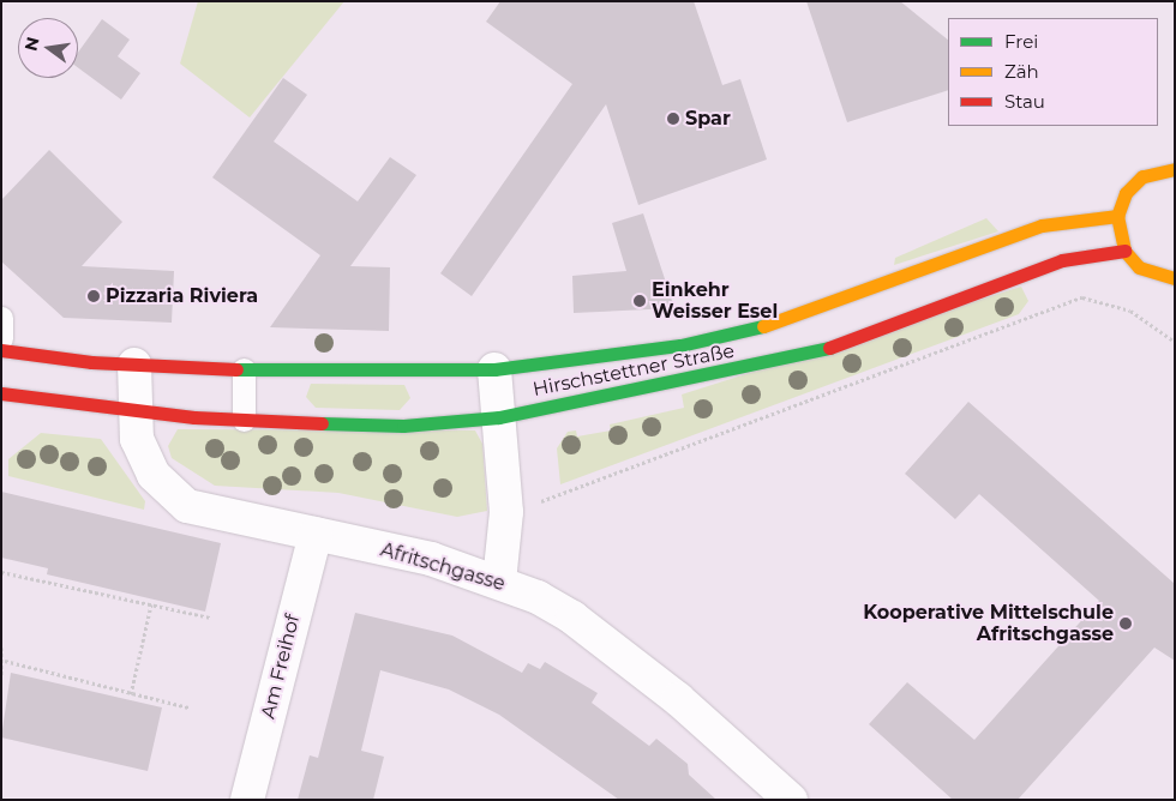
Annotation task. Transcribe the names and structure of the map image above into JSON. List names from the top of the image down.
{
  "streets": {
    "main road": ["Hirschstettner Straße"],
    "street": ["Afritschgasse", "Am Freihof"]
  },
  "crossings": [
    ["Hirschstettner Straße", "Afritschgasse"],
    ["Afritschgasse", "Am Freihof"]
  ],
  "places": [
    "Spar",
    "Pizzaria Riviera",
    "Einkehr Weisser Esel",
    "Kooperative Mittelschule Afritschgasse"
  ],
  "legend": ["Frei", "Zäh", "Stau"],
  "north": "left"
}
